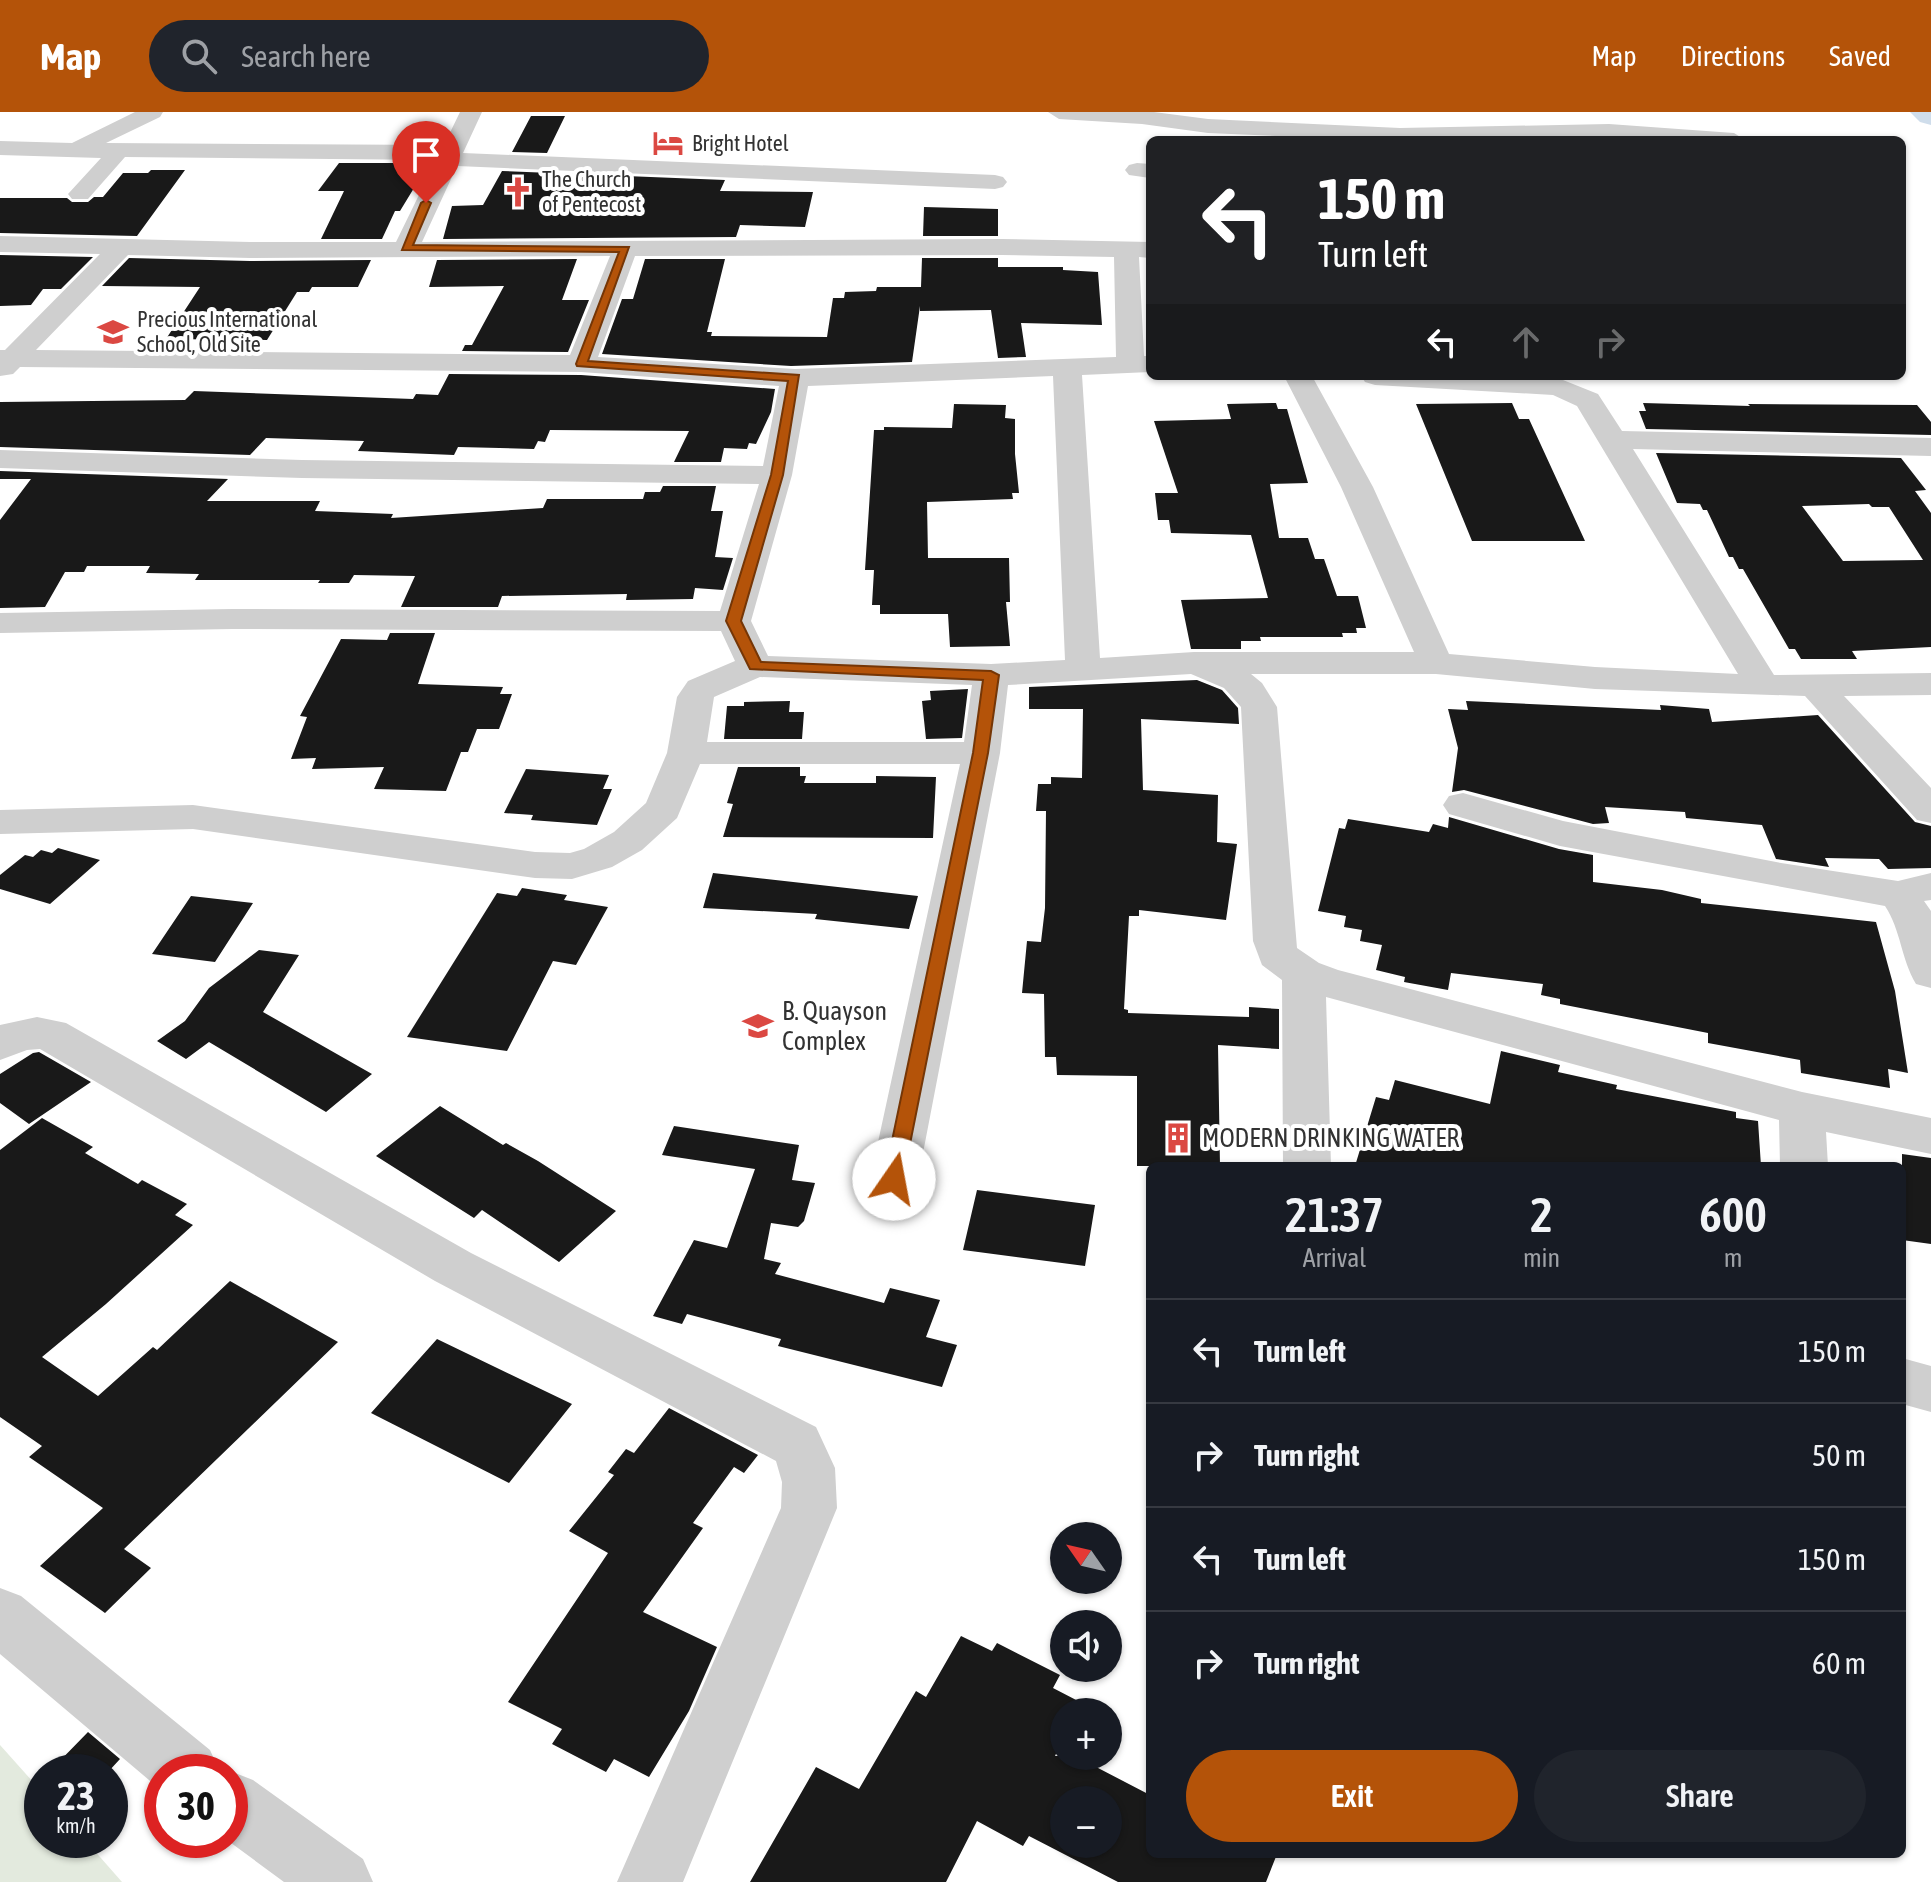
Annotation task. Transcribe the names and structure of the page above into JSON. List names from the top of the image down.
{
  "places": {
    "hotel": ["Bright Hotel"],
    "church": ["The Church of Pentecost"],
    "school or university": ["Precious International School, Old Site", "B. Quayson Complex"],
    "building": ["MODERN DRINKING WATER"]
  },
  "north": "top left",
  "page": {
    "header": "Map",
    "search": "Search here",
    "nav": ["Map", "Directions", "Saved"],
    "turn": ["150 m", "Turn left"],
    "eta": [
      "21:37",
      "Arrival",
      "2",
      "min",
      "600",
      "m"
    ],
    "list": [
      {
        "name": "Turn left",
        "value": "150 m"
      },
      {
        "name": "Turn right",
        "value": "50 m"
      },
      {
        "name": "Turn left",
        "value": "150 m"
      },
      {
        "name": "Turn right",
        "value": "60 m"
      }
    ],
    "map_buttons": ["+", "−"],
    "buttons": ["Exit", "Share"],
    "speed": "23 km/h",
    "limit": "30"
  }
}
